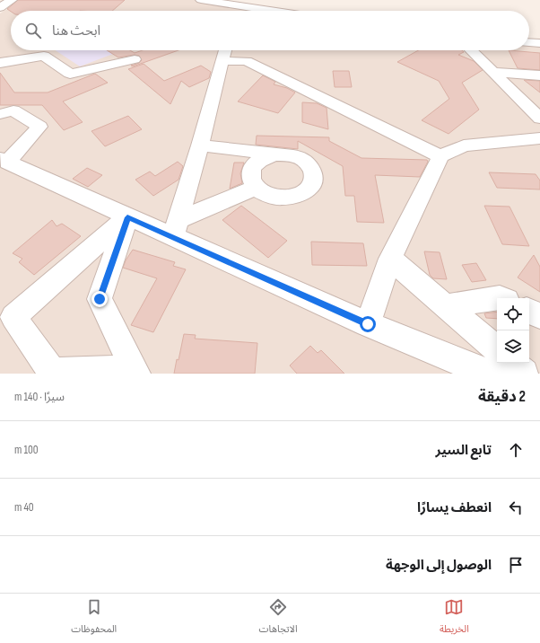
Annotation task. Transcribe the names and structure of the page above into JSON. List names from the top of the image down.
{
  "page": {
    "search": "ابحث هنا",
    "heading": ["2 دقيقة", "سيرًا · 140 m"],
    "list": [
      ["تابع السير", "100 m"],
      ["انعطف يسارًا", "40 m"],
      "الوصول إلى الوجهة"
    ],
    "nav": ["الخريطة", "الاتجاهات", "المحفوظات"]
  }
}
